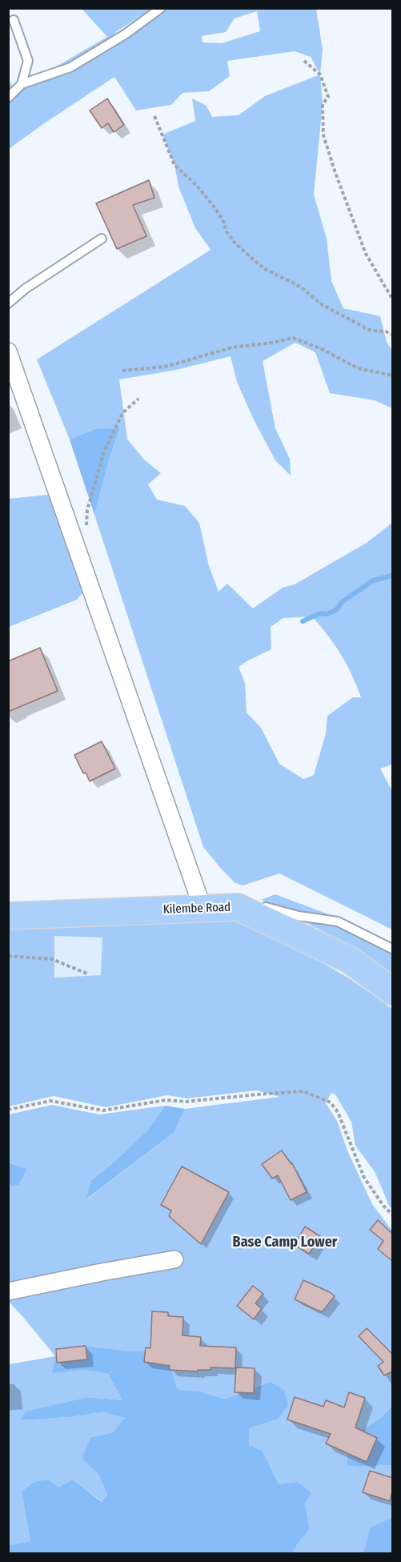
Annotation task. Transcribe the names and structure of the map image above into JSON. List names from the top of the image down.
{
  "streets": {
    "main road": ["Kilembe Road"]
  },
  "districts": ["Base Camp Lower"]
}
